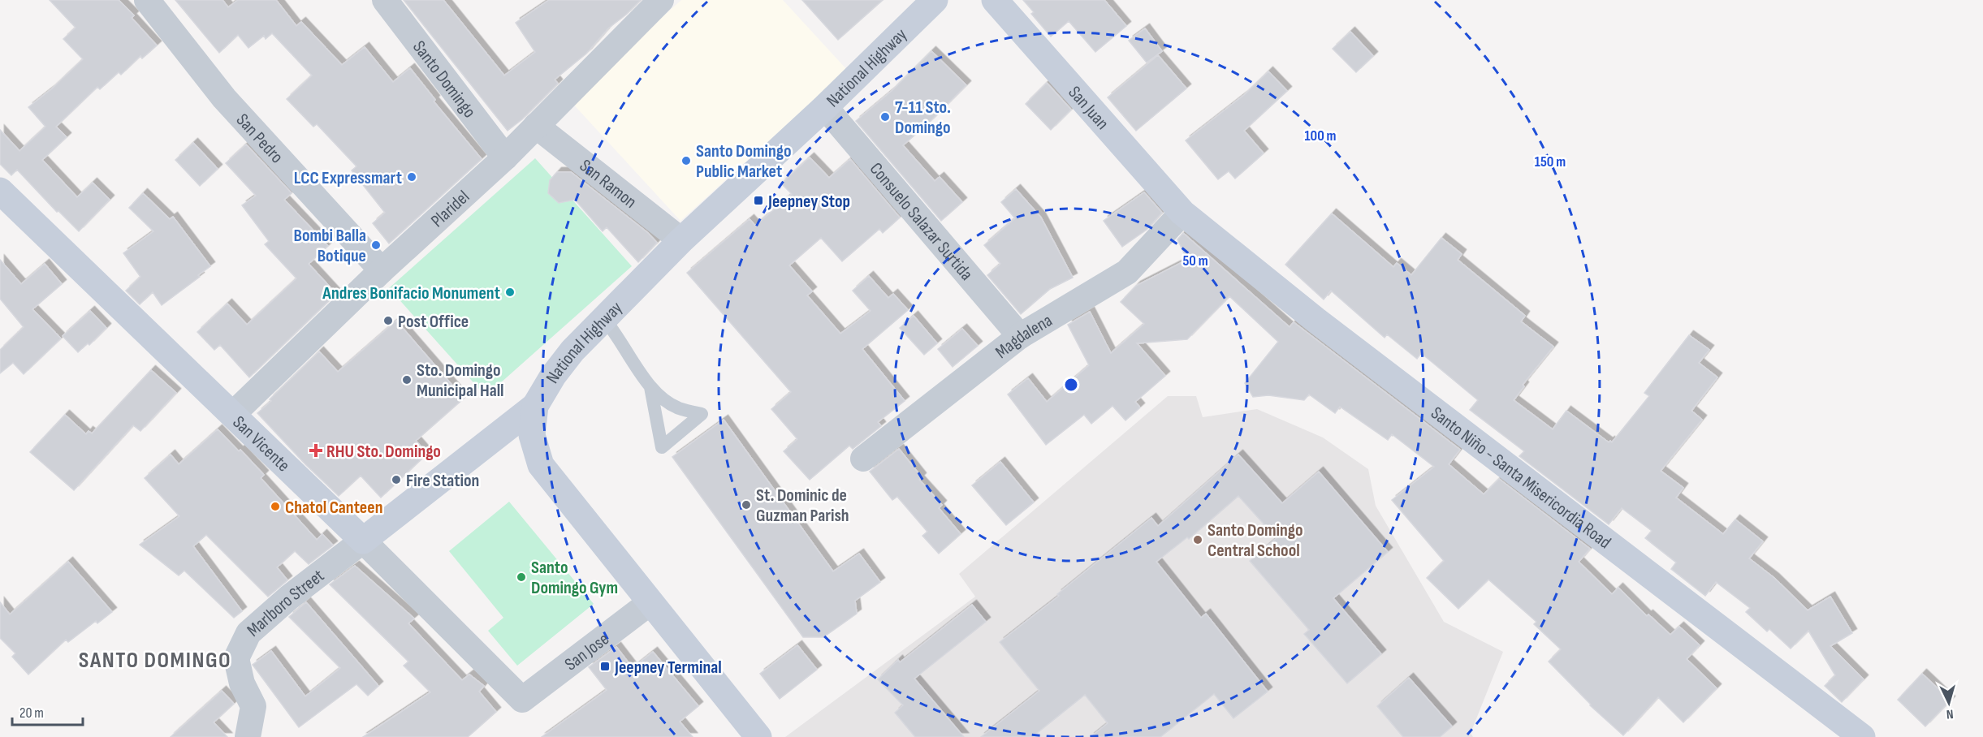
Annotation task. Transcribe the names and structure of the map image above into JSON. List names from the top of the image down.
{
  "streets": {
    "main road": [
      "National Highway",
      "San Juan",
      "San Vicente",
      "Santo Niño - Santa Misericordia Road"
    ],
    "street": [
      "Santo Domingo",
      "San Pedro",
      "San Ramon",
      "Plaridel",
      "Consuelo Salazar Surtida",
      "Magdalena",
      "Marlboro Street",
      "San Jose"
    ]
  },
  "crossings": [
    ["National Highway", "San Ramon"],
    ["National Highway", "Consuelo Salazar Surtida"],
    ["National Highway", "San Jose"],
    ["Santo Domingo", "Plaridel"],
    ["San Juan", "Magdalena"],
    ["San Juan", "Santo Niño - Santa Misericordia Road"],
    ["San Pedro", "Plaridel"],
    ["San Ramon", "Plaridel"],
    ["Plaridel", "San Vicente"],
    ["Consuelo Salazar Surtida", "Magdalena"],
    ["Magdalena", "Santo Niño - Santa Misericordia Road"],
    ["San Vicente", "Marlboro Street"],
    ["San Vicente", "San Jose"]
  ],
  "districts": ["SANTO DOMINGO"],
  "places": {
    "other": [
      "7-11 Sto. Domingo",
      "Santo Domingo Public Market",
      "LCC Expressmart",
      "Bombi Balla Botique",
      "Andres Bonifacio Monument",
      "Post Office",
      "Sto. Domingo Municipal Hall",
      "Fire Station",
      "St. Dominic de Guzman Parish",
      "Chatol Canteen",
      "Santo Domingo Central School",
      "Santo Domingo Gym"
    ],
    "transit": ["Jeepney Stop", "Jeepney Terminal"],
    "health": ["RHU Sto. Domingo"]
  },
  "scale_bar": "20 m",
  "north": "bottom",
  "rings": ["100 m", "150 m", "50 m"]
}
